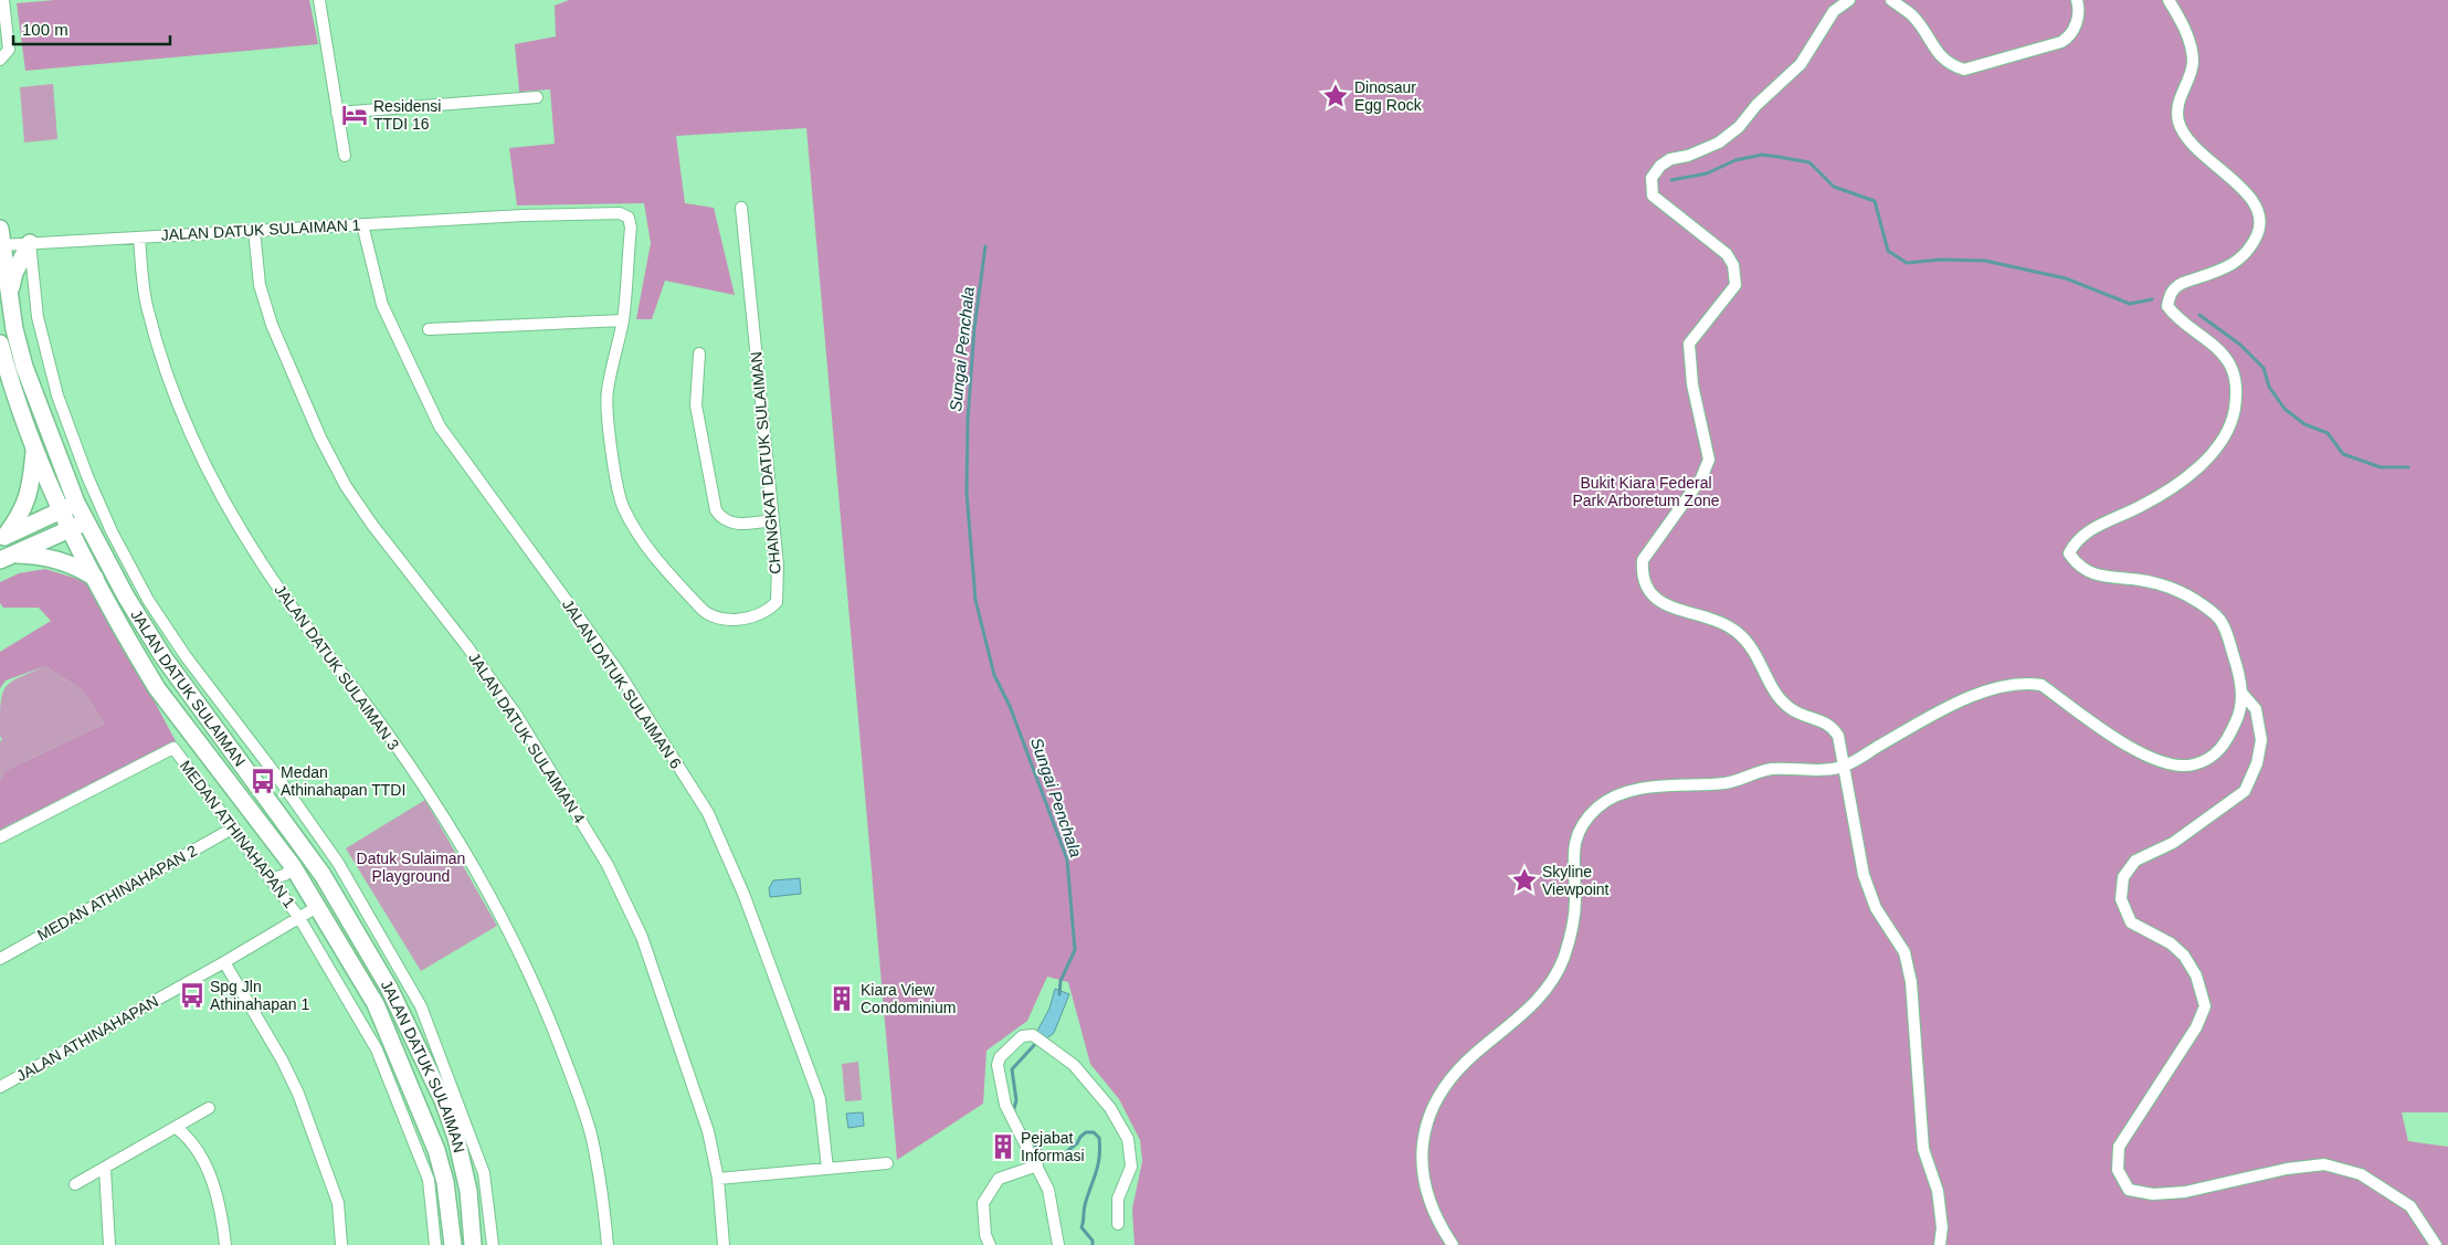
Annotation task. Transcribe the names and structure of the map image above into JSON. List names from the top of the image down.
{
  "streets": {
    "main road": ["JALAN DATUK SULAIMAN"],
    "street": [
      "JALAN DATUK SULAIMAN 1",
      "CHANGKAT DATUK SULAIMAN",
      "JALAN DATUK SULAIMAN 3",
      "JALAN DATUK SULAIMAN 6",
      "JALAN DATUK SULAIMAN 4",
      "MEDAN ATHINAHAPAN 1",
      "MEDAN ATHINAHAPAN 2",
      "JALAN ATHINAHAPAN"
    ]
  },
  "crossings": [
    ["JALAN DATUK SULAIMAN 1", "CHANGKAT DATUK SULAIMAN"],
    ["JALAN DATUK SULAIMAN 1", "JALAN DATUK SULAIMAN 3"],
    ["JALAN DATUK SULAIMAN 1", "JALAN DATUK SULAIMAN 6"],
    ["JALAN DATUK SULAIMAN 1", "JALAN DATUK SULAIMAN"],
    ["JALAN DATUK SULAIMAN 1", "JALAN DATUK SULAIMAN 4"],
    ["JALAN DATUK SULAIMAN", "JALAN ATHINAHAPAN"],
    ["MEDAN ATHINAHAPAN 1", "MEDAN ATHINAHAPAN 2"],
    ["MEDAN ATHINAHAPAN 1", "JALAN ATHINAHAPAN"]
  ],
  "water": ["Sungai Penchala"],
  "parks": ["Bukit Kiara Federal Park Arboretum Zone", "Datuk Sulaiman Playground"],
  "places": {
    "place": ["Dinosaur Egg Rock", "Skyline Viewpoint"],
    "hotel": ["Residensi TTDI 16"],
    "bus stop": ["Medan Athinahapan TTDI", "Spg Jln Athinahapan 1"],
    "building": ["Kiara View Condominium", "Pejabat Informasi"]
  },
  "scale_bar": "100 m"
}
